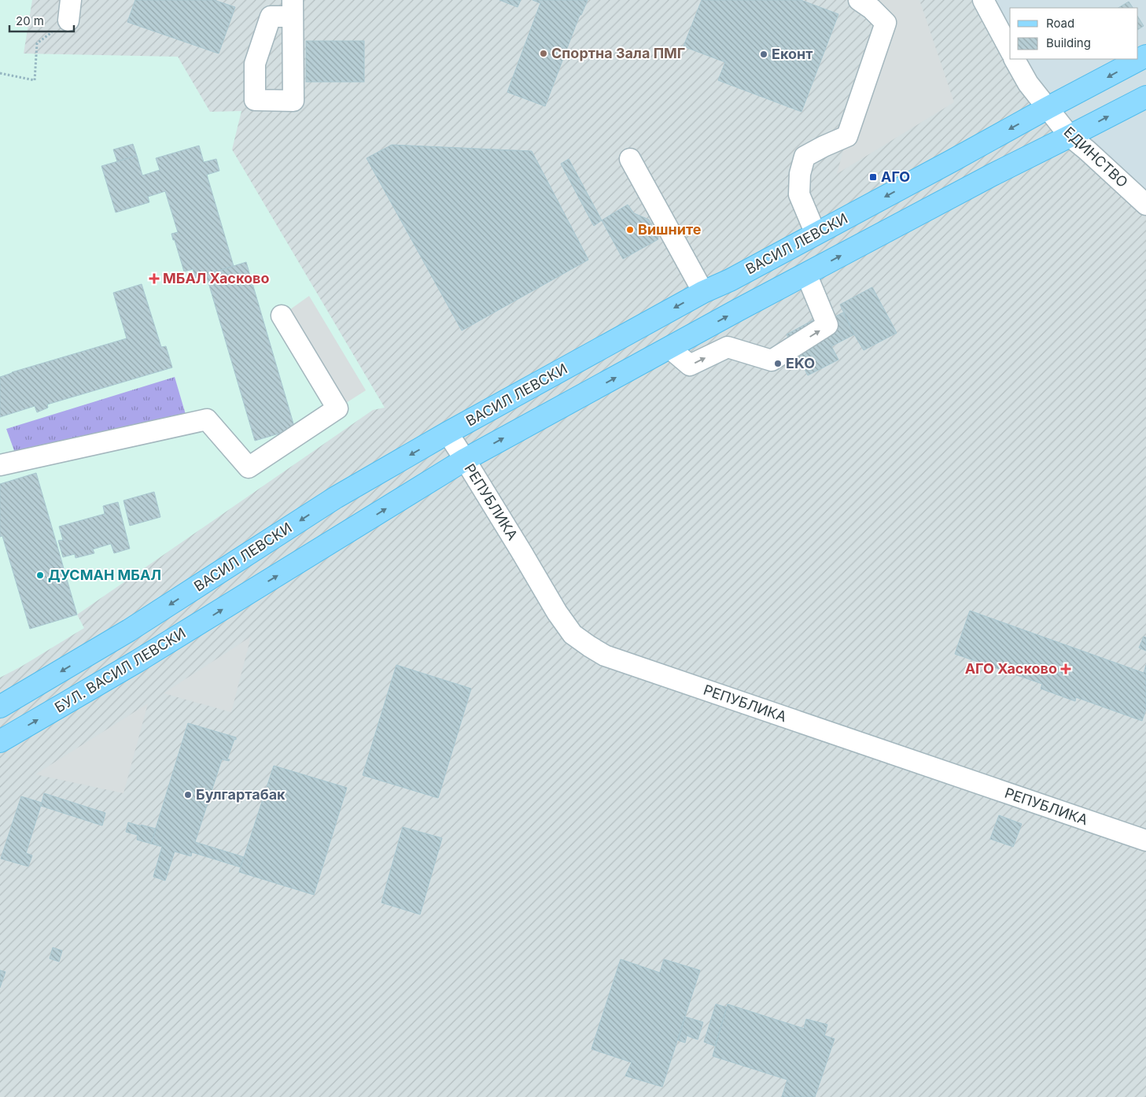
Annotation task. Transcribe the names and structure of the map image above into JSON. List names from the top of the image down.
{
  "streets": {
    "main road": ["ВАСИЛ ЛЕВСКИ", "БУЛ. ВАСИЛ ЛЕВСКИ"],
    "street": ["ЕДИНСТВО", "РЕПУБЛИКА"]
  },
  "crossings": [
    ["ЕДИНСТВО", "ВАСИЛ ЛЕВСКИ"],
    ["ВАСИЛ ЛЕВСКИ", "РЕПУБЛИКА"],
    ["РЕПУБЛИКА", "БУЛ. ВАСИЛ ЛЕВСКИ"]
  ],
  "one_way": ["БУЛ. ВАСИЛ ЛЕВСКИ"],
  "places": {
    "other": [
      "Спортна Зала ПМГ",
      "Еконт",
      "Вишните",
      "EKO",
      "ДУСМАН МБАЛ",
      "Булгартабак"
    ],
    "transit": ["АГО"],
    "health": ["МБАЛ Хасково", "АГО Хасково"]
  },
  "legend": ["Road", "Building"],
  "scale_bar": "20 m"
}
